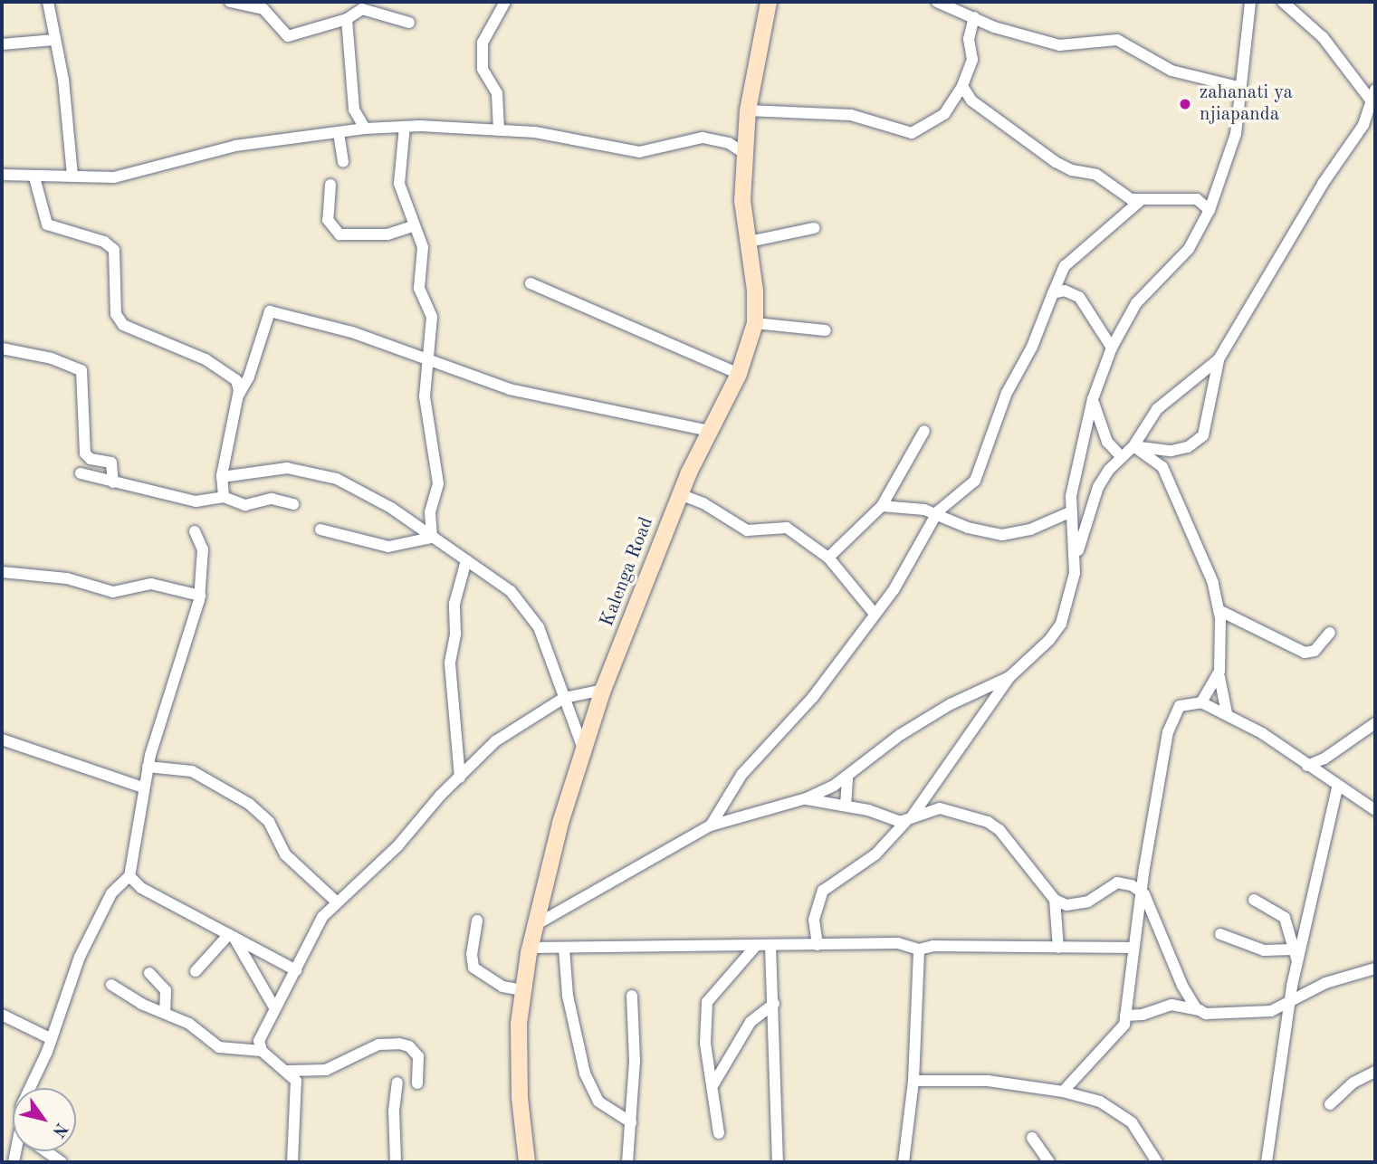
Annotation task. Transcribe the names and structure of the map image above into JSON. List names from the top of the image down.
{
  "streets": {
    "main road": ["Kalenga Road"]
  },
  "places": ["zahanati ya njiapanda"],
  "north": "bottom right"
}
